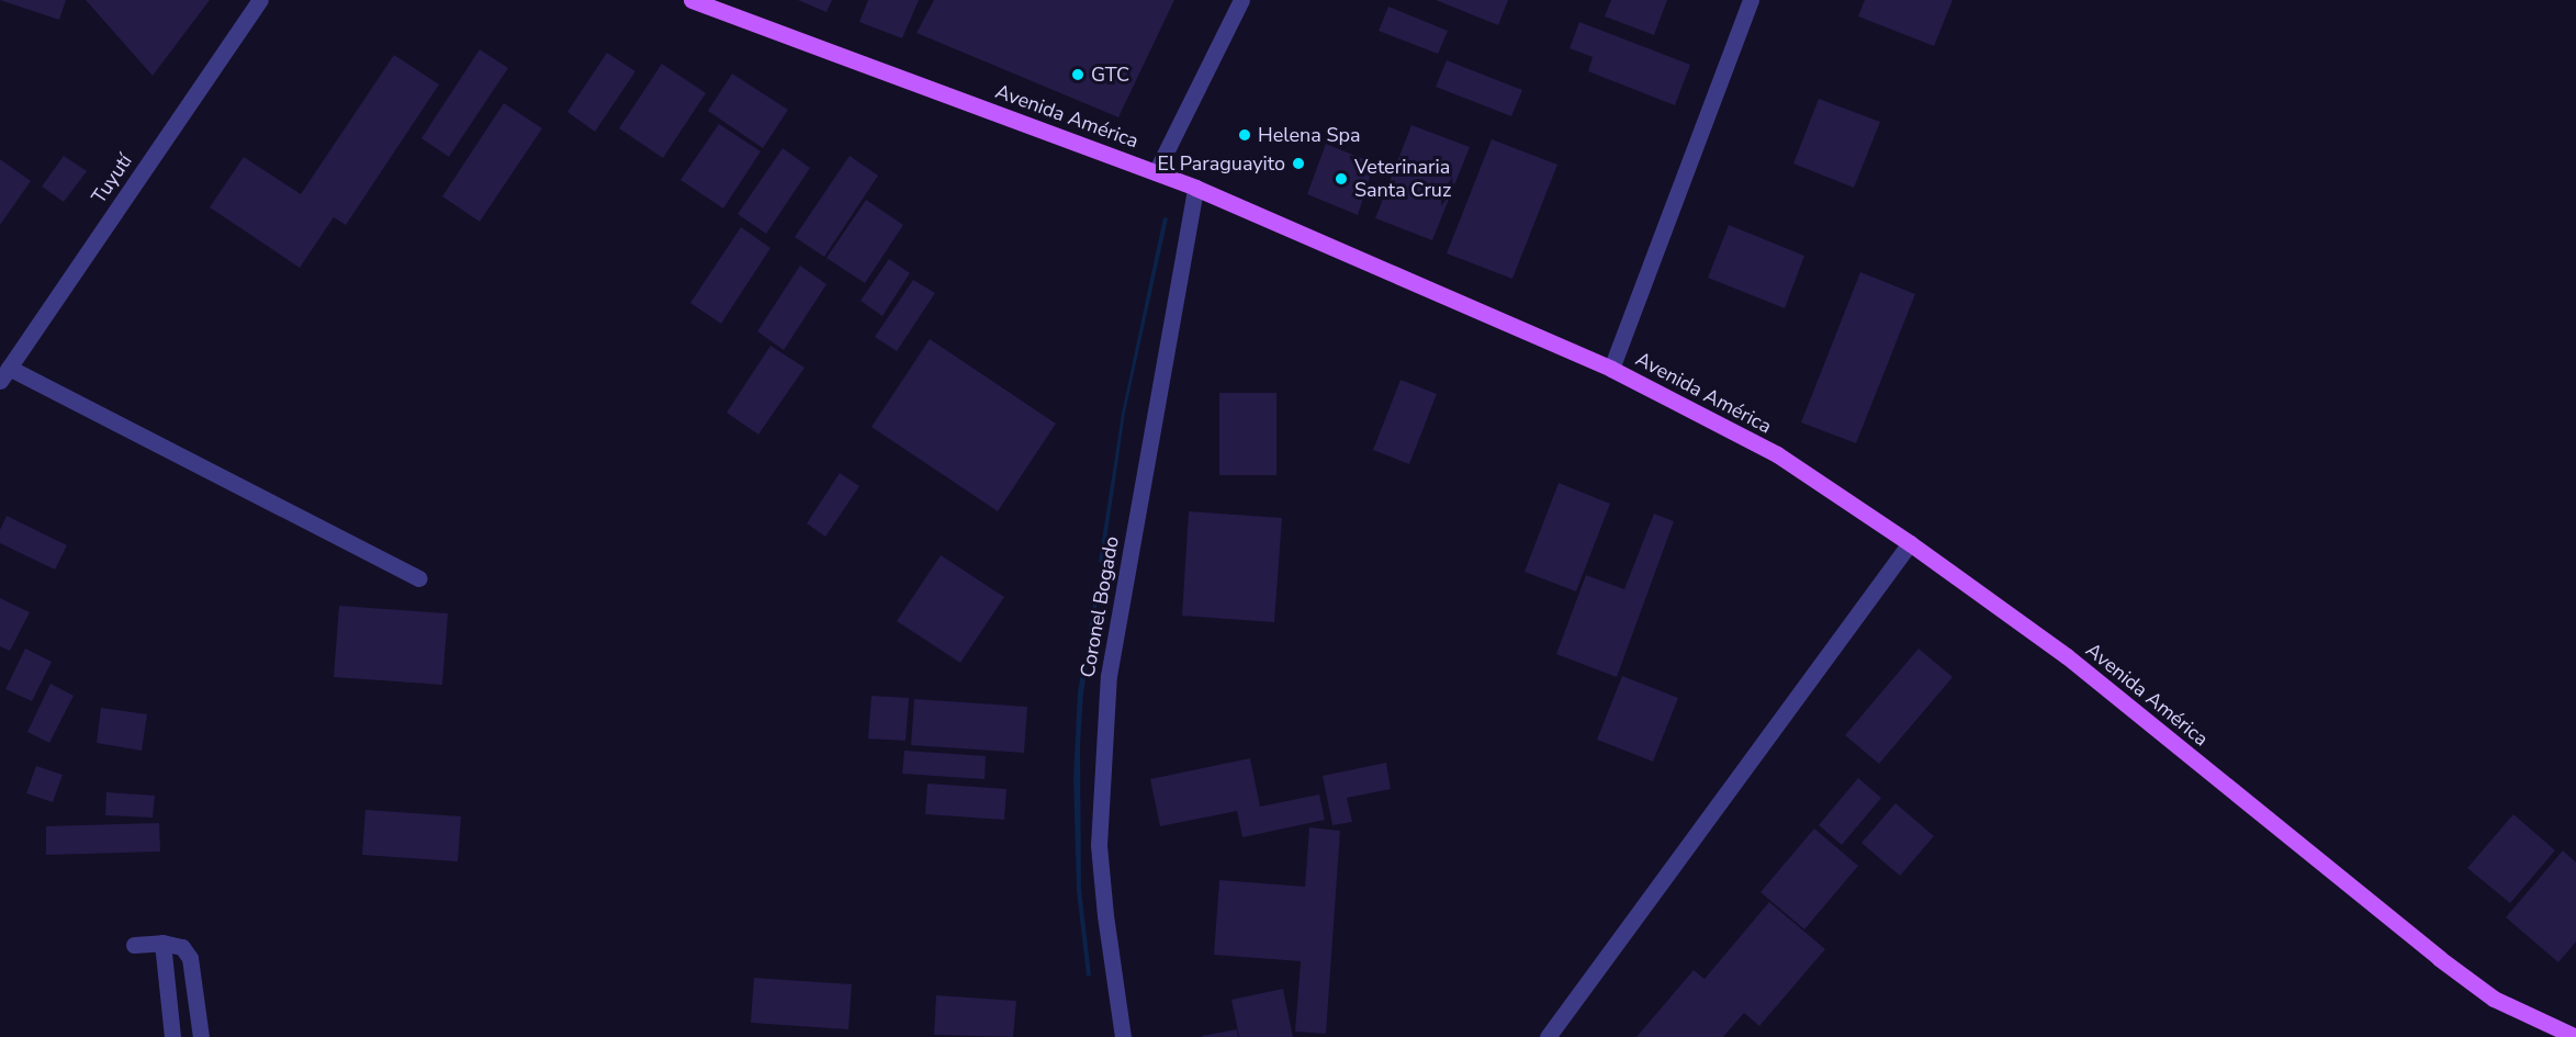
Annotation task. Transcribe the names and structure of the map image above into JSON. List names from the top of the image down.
{
  "streets": {
    "main road": ["Avenida América"],
    "street": ["Tuyutí", "Coronel Bogado"]
  },
  "crossings": [
    ["Avenida América", "Coronel Bogado"]
  ],
  "places": [
    "GTC",
    "Helena Spa",
    "El Paraguayito",
    "Veterinaria Santa Cruz"
  ]
}
